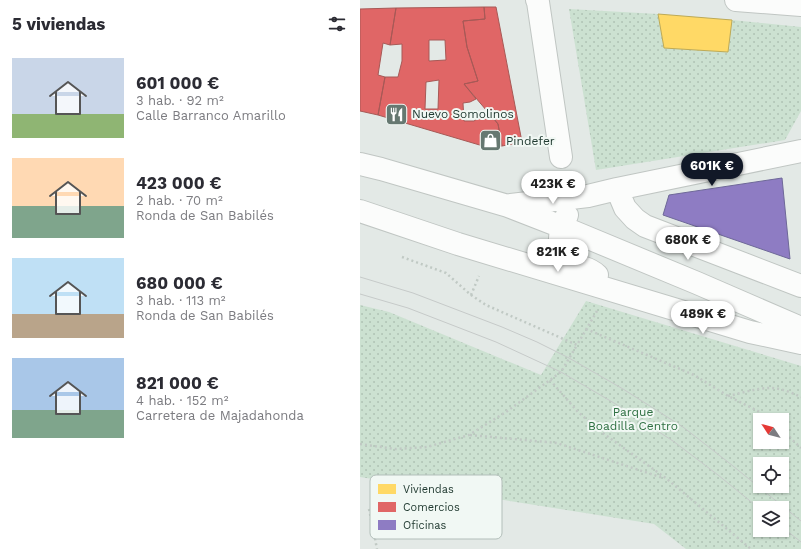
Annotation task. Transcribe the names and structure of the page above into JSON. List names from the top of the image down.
{
  "parks": ["Parque Boadilla Centro"],
  "places": {
    "restaurant": ["Nuevo Somolinos"],
    "shop": ["Pindefer"]
  },
  "legend": ["Viviendas", "Comercios", "Oficinas"],
  "north": "top left",
  "page": {
    "heading": "5 viviendas",
    "list": [
      {
        "name": "601 000 €",
        "note": "3 hab. · 92 m² · Calle Barranco Amarillo"
      },
      {
        "name": "423 000 €",
        "note": "2 hab. · 70 m² · Ronda de San Babilés"
      },
      {
        "name": "680 000 €",
        "note": "3 hab. · 113 m² · Ronda de San Babilés"
      },
      {
        "name": "821 000 €",
        "note": "4 hab. · 152 m² · Carretera de Majadahonda"
      }
    ],
    "price": [
      "601K €",
      "423K €",
      "680K €",
      "821K €",
      "489K €"
    ]
  }
}
